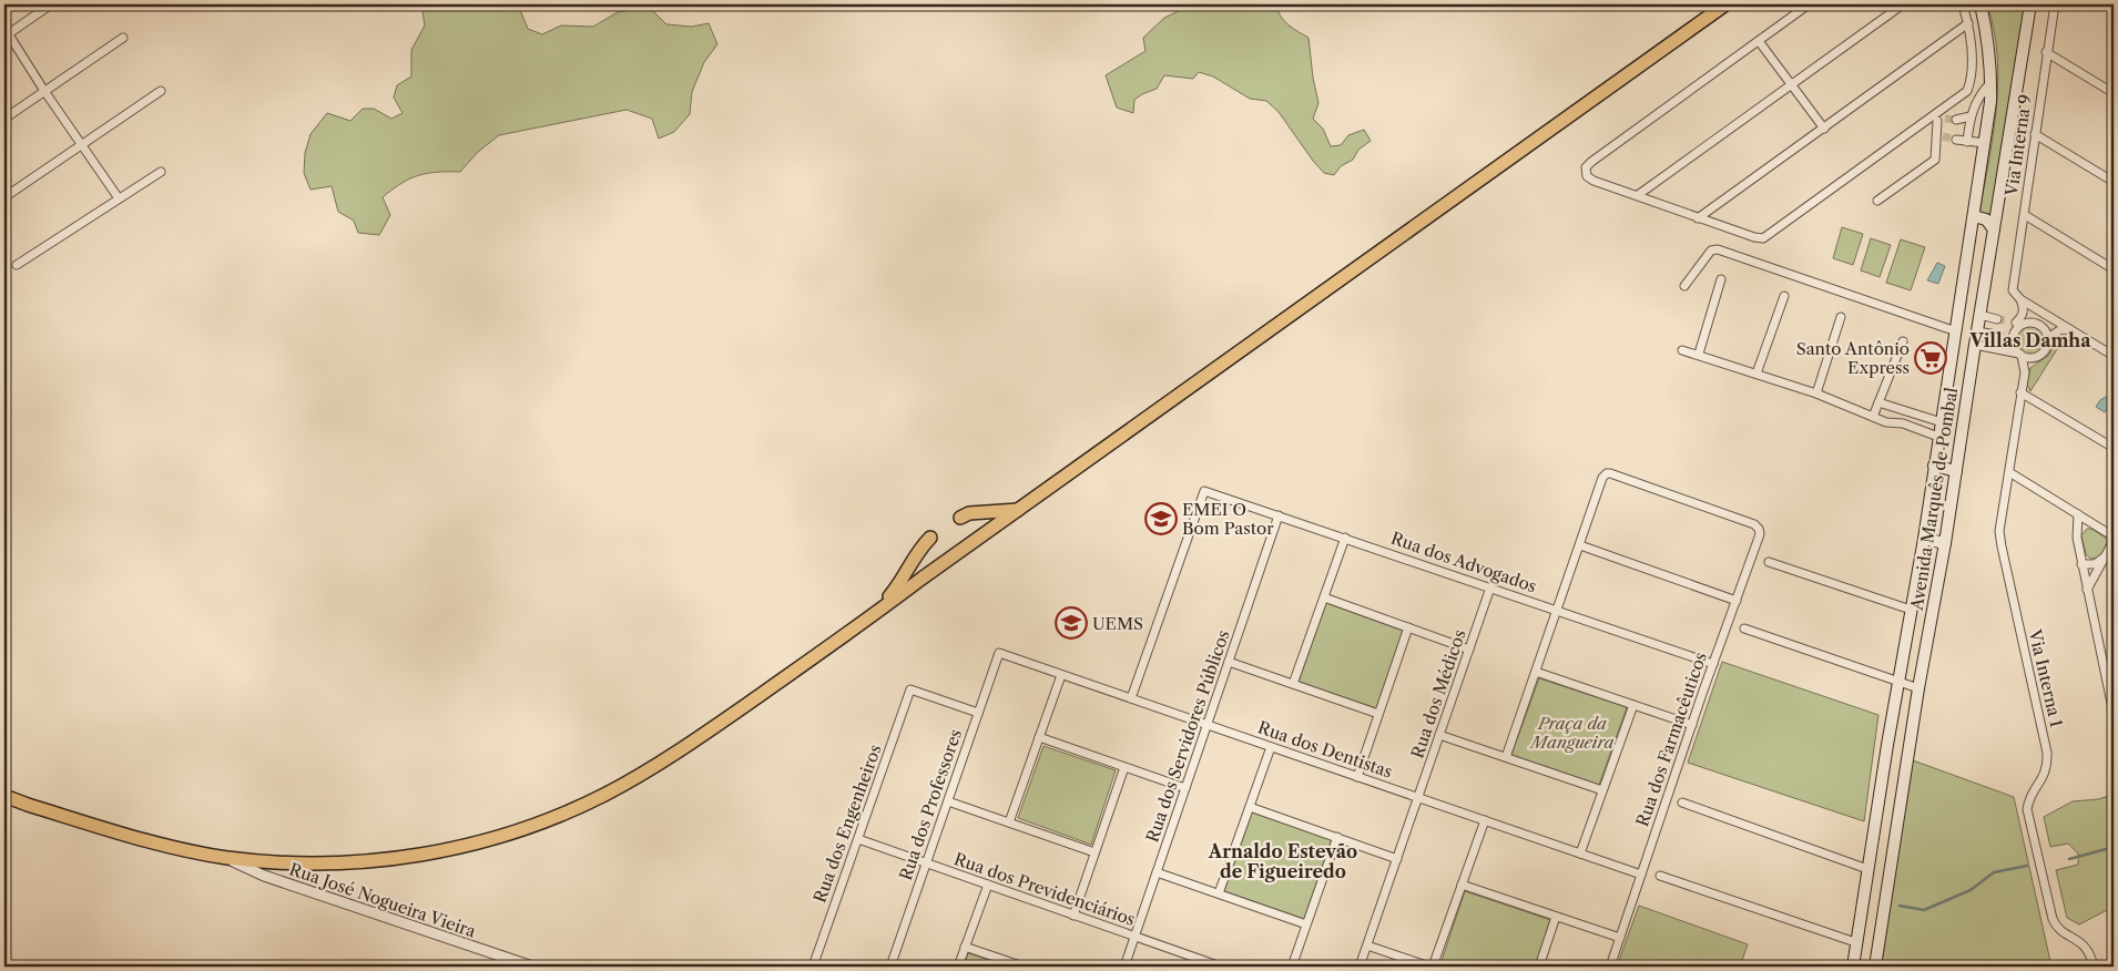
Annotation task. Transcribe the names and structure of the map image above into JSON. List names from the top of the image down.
{
  "streets": {
    "main road": ["Avenida Marquês de Pombal"],
    "street": [
      "Via Interna 9",
      "Rua dos Advogados",
      "Via Interna 1",
      "Rua dos Médicos",
      "Rua dos Servidores Públicos",
      "Rua dos Farmacêuticos",
      "Rua dos Dentistas",
      "Rua dos Professores",
      "Rua dos Engenheiros",
      "Rua dos Previdenciários",
      "Rua José Nogueira Vieira"
    ]
  },
  "crossings": [
    ["Rua dos Advogados", "Rua dos Médicos"],
    ["Rua dos Advogados", "Rua dos Servidores Públicos"],
    ["Rua dos Advogados", "Rua dos Farmacêuticos"],
    ["Rua dos Advogados", "Rua dos Dentistas"],
    ["Rua dos Médicos", "Rua dos Dentistas"],
    ["Rua dos Servidores Públicos", "Rua dos Dentistas"],
    ["Rua dos Servidores Públicos", "Rua dos Previdenciários"],
    ["Rua dos Farmacêuticos", "Rua dos Dentistas"],
    ["Rua dos Dentistas", "Rua dos Professores"],
    ["Rua dos Professores", "Rua dos Engenheiros"],
    ["Rua dos Professores", "Rua dos Previdenciários"],
    ["Rua dos Engenheiros", "Rua dos Previdenciários"]
  ],
  "districts": ["Villas Damha", "Arnaldo Estevão de Figueiredo"],
  "parks": ["Praça da Mangueira"],
  "places": {
    "supermarket": ["Santo Antônio Express"],
    "school or university": ["EMEI O Bom Pastor", "UEMS"]
  }
}
